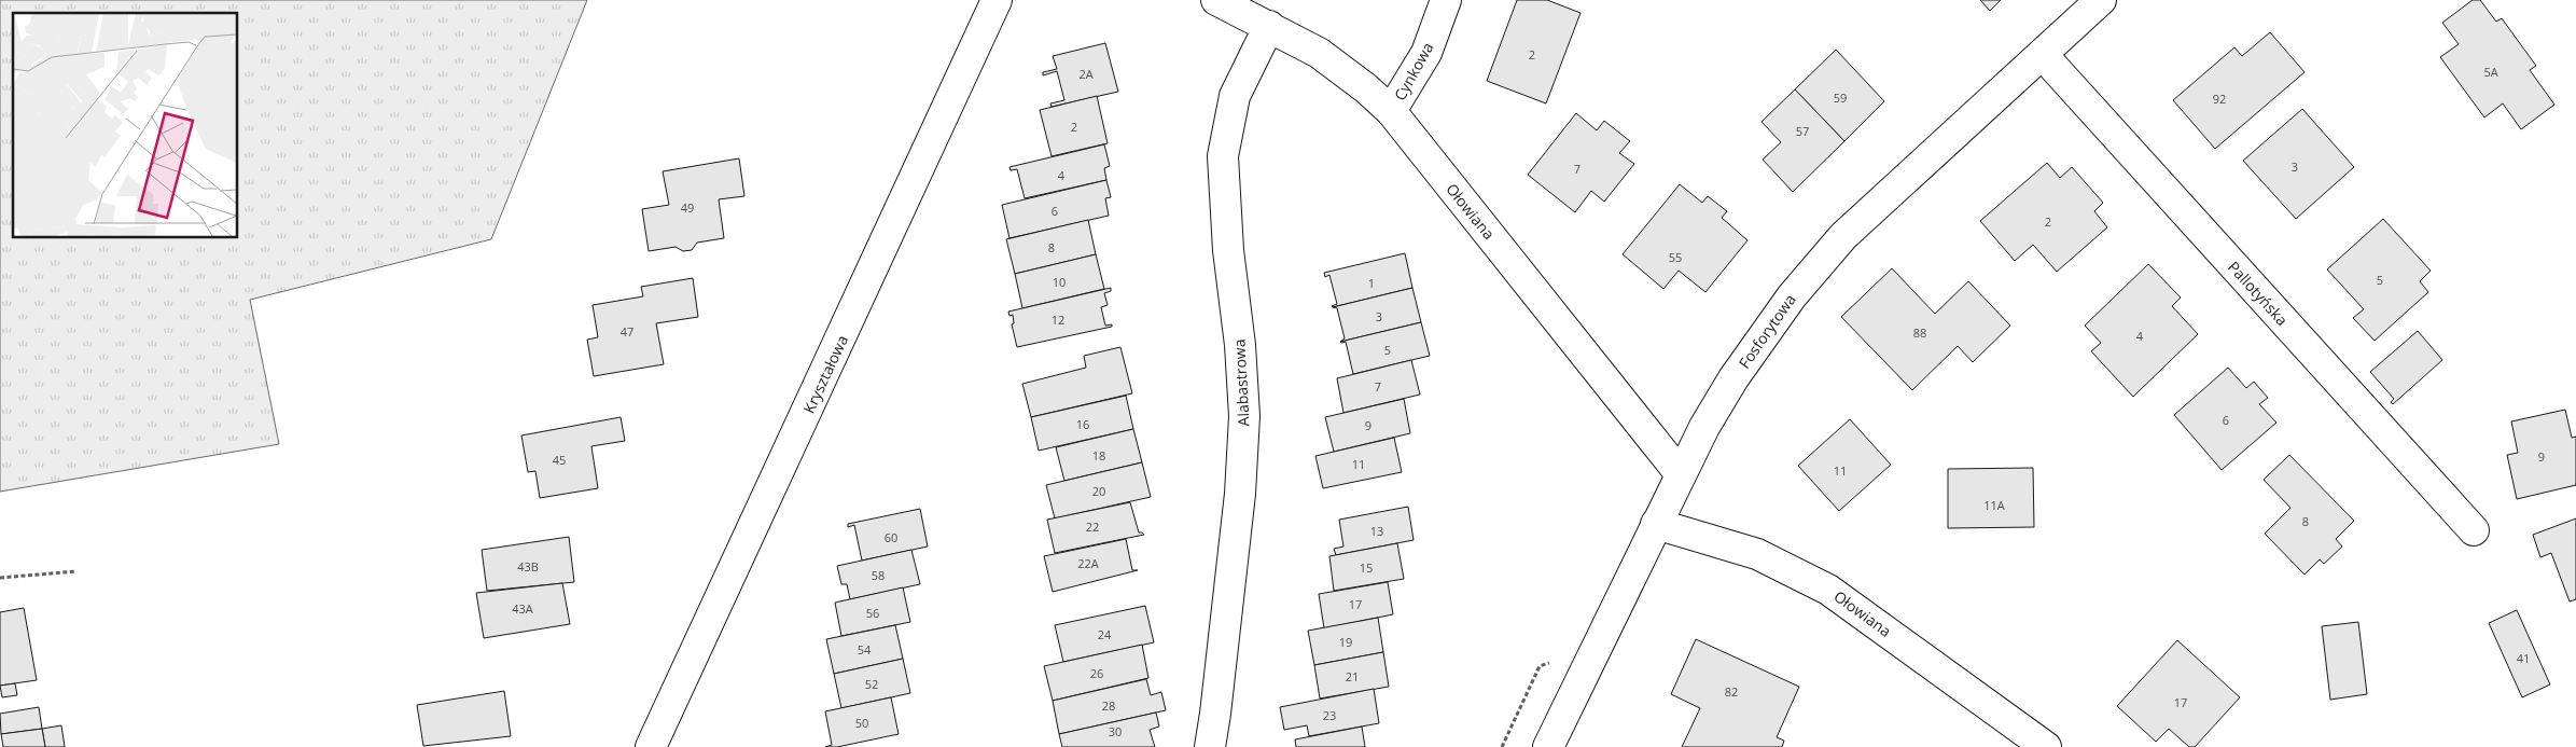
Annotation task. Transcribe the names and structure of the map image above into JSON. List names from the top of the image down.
{
  "streets": {
    "street": [
      "Cynkowa",
      "Ołowiana",
      "Pallotyńska",
      "Fosforytowa",
      "Kryształowa",
      "Alabastrowa"
    ]
  },
  "crossings": [
    ["Cynkowa", "Ołowiana"],
    ["Ołowiana", "Fosforytowa"],
    ["Ołowiana", "Alabastrowa"],
    ["Pallotyńska", "Fosforytowa"]
  ],
  "house_numbers": [
    "2",
    "5A",
    "2A",
    "59",
    "92",
    "2",
    "57",
    "3",
    "7",
    "4",
    "49",
    "6",
    "2",
    "8",
    "55",
    "5",
    "10",
    "1",
    "3",
    "12",
    "47",
    "88",
    "4",
    "5",
    "7",
    "6",
    "16",
    "9",
    "18",
    "9",
    "45",
    "11",
    "11",
    "20",
    "11A",
    "8",
    "22",
    "13",
    "60",
    "22A",
    "43B",
    "15",
    "58",
    "17",
    "43A",
    "56",
    "24",
    "19",
    "54",
    "41",
    "26",
    "21",
    "52",
    "82",
    "17",
    "28",
    "23",
    "50",
    "30"
  ]
}
